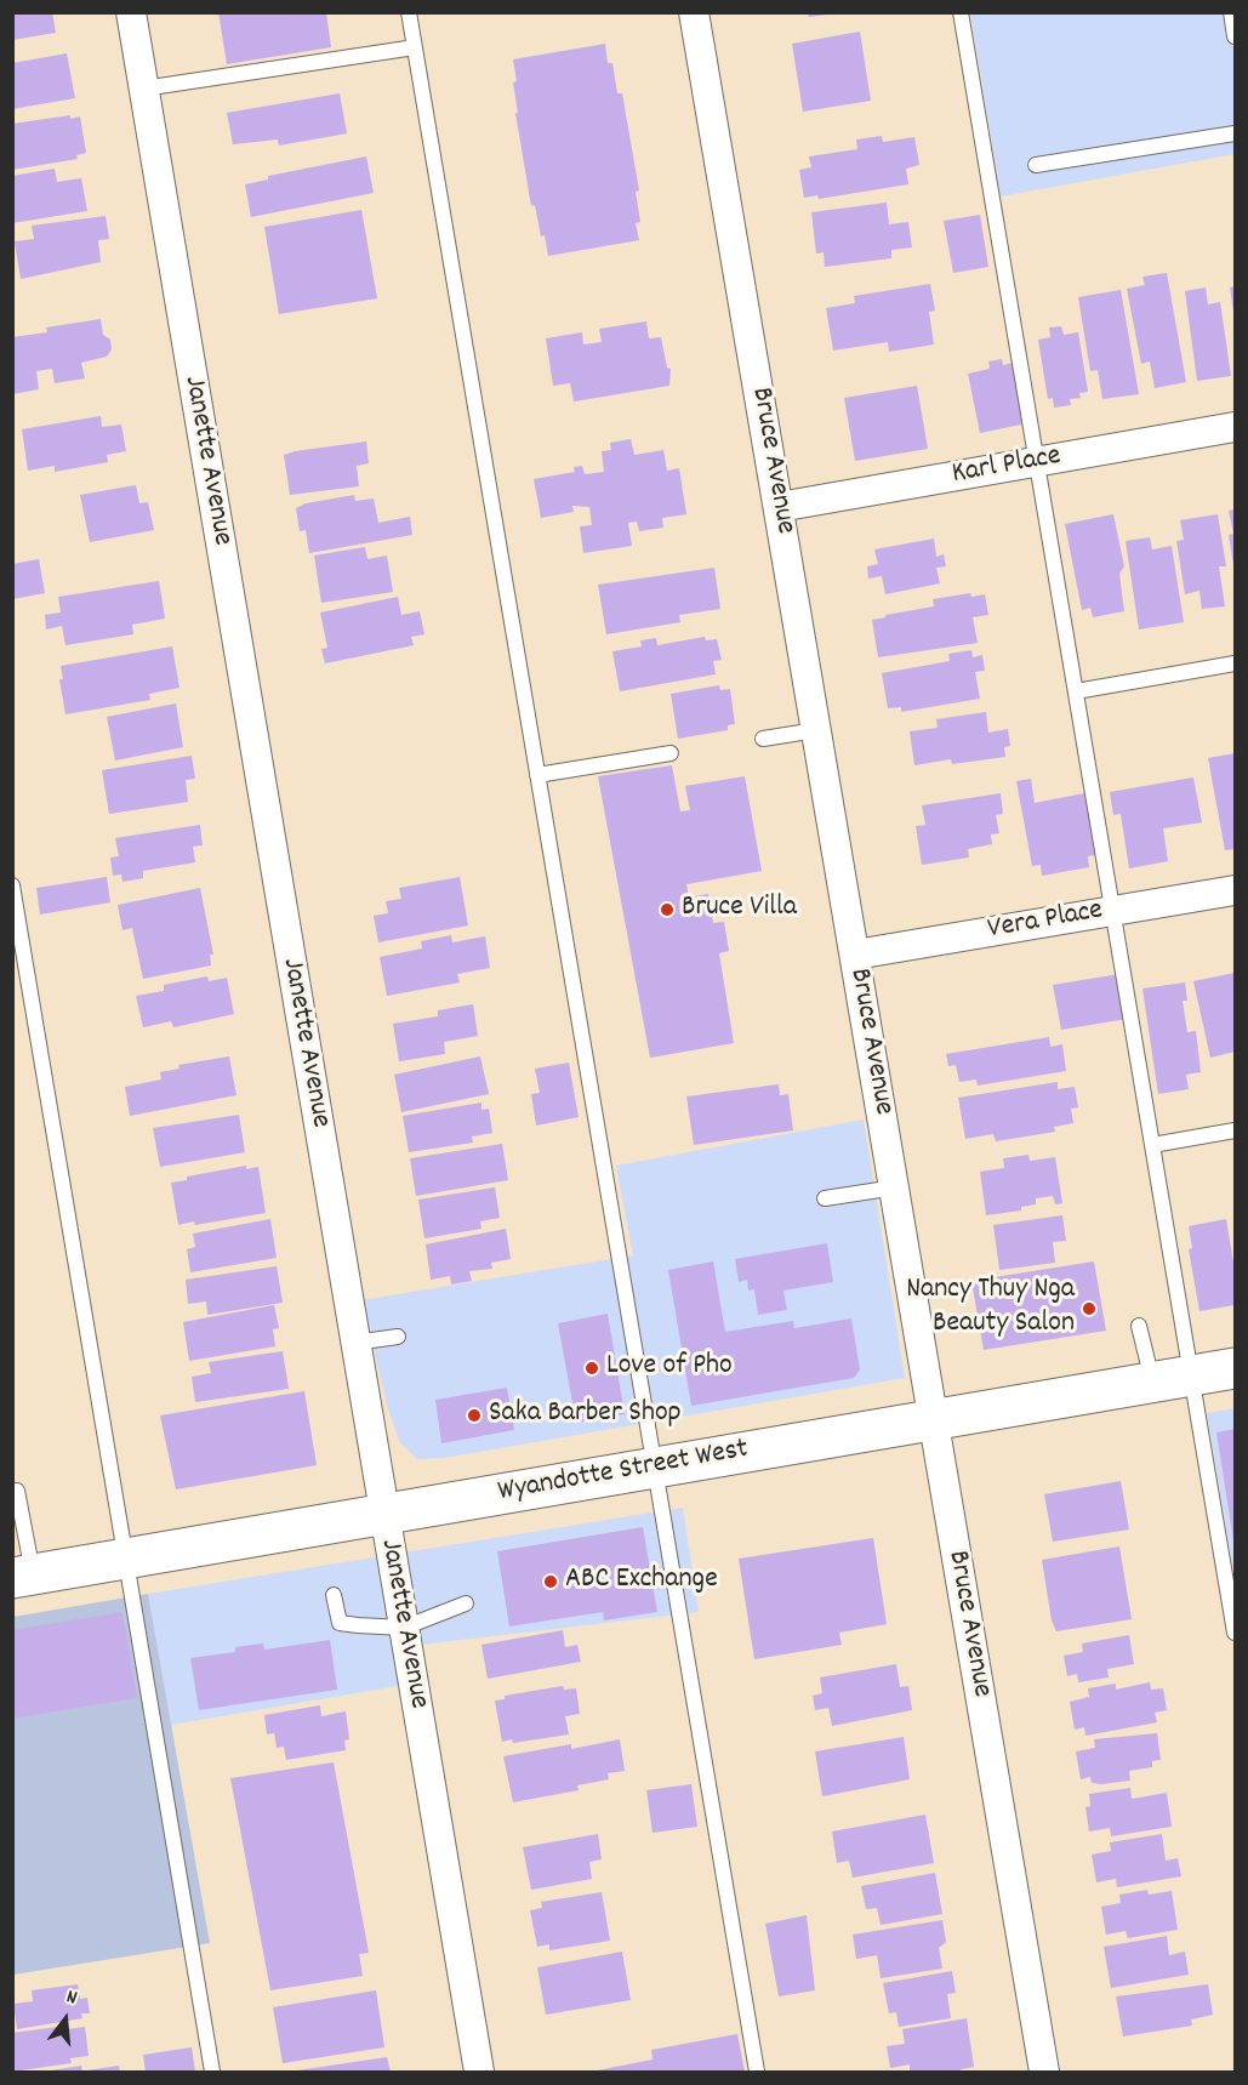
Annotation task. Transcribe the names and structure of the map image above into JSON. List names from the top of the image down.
{
  "streets": {
    "main road": ["Wyandotte Street West"],
    "street": [
      "Janette Avenue",
      "Bruce Avenue",
      "Karl Place",
      "Vera Place"
    ]
  },
  "crossings": [
    ["Janette Avenue", "Wyandotte Street West"],
    ["Bruce Avenue", "Karl Place"],
    ["Bruce Avenue", "Vera Place"],
    ["Bruce Avenue", "Wyandotte Street West"]
  ],
  "places": [
    "Bruce Villa",
    "Nancy Thuy Nga Beauty Salon",
    "Love of Pho",
    "Saka Barber Shop",
    "ABC Exchange"
  ],
  "north": "top"
}
